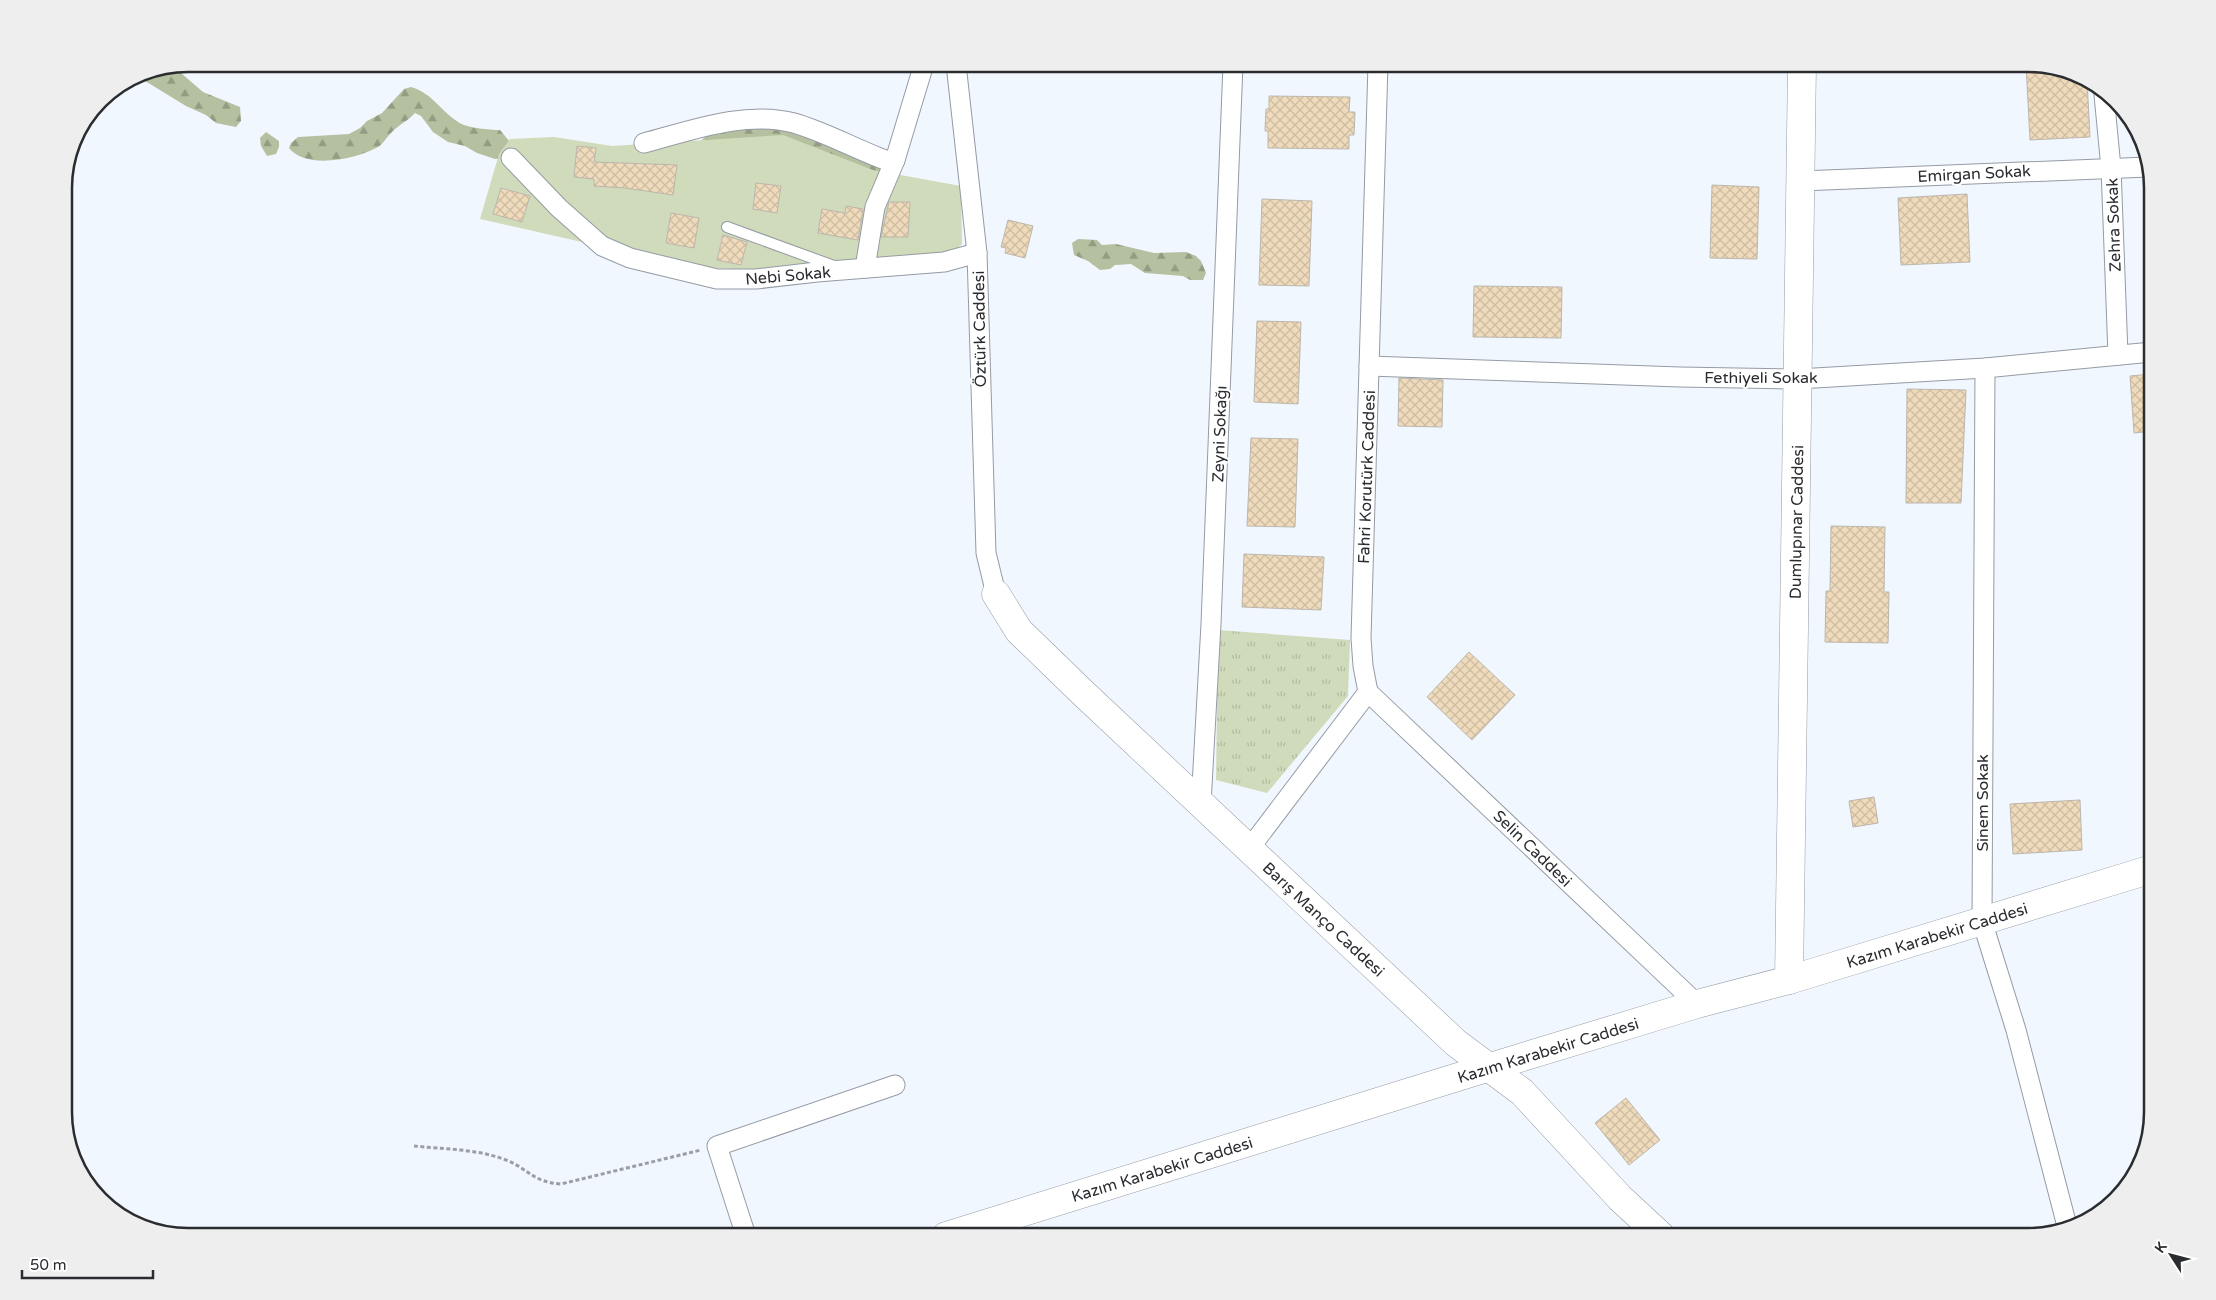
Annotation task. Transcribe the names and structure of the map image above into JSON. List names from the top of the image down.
{
  "streets": {
    "street": [
      "Emirgan Sokak",
      "Zehra Sokak",
      "Nebi Sokak",
      "Öztürk Caddesi",
      "Fethiyeli Sokak",
      "Zeyni Sokağı",
      "Fahri Korutürk Caddesi",
      "Dumlupınar Caddesi",
      "Sinem Sokak",
      "Selin Caddesi",
      "Barış Manço Caddesi",
      "Kazım Karabekir Caddesi"
    ]
  },
  "crossings": [
    ["Emirgan Sokak", "Zehra Sokak"],
    ["Emirgan Sokak", "Dumlupınar Caddesi"],
    ["Zehra Sokak", "Fethiyeli Sokak"],
    ["Nebi Sokak", "Öztürk Caddesi"],
    ["Öztürk Caddesi", "Barış Manço Caddesi"],
    ["Fethiyeli Sokak", "Fahri Korutürk Caddesi"],
    ["Fethiyeli Sokak", "Dumlupınar Caddesi"],
    ["Fethiyeli Sokak", "Sinem Sokak"],
    ["Zeyni Sokağı", "Barış Manço Caddesi"],
    ["Fahri Korutürk Caddesi", "Selin Caddesi"],
    ["Dumlupınar Caddesi", "Kazım Karabekir Caddesi"],
    ["Sinem Sokak", "Kazım Karabekir Caddesi"],
    ["Selin Caddesi", "Kazım Karabekir Caddesi"],
    ["Barış Manço Caddesi", "Kazım Karabekir Caddesi"]
  ],
  "scale_bar": "50 m",
  "north": "top left"
}
